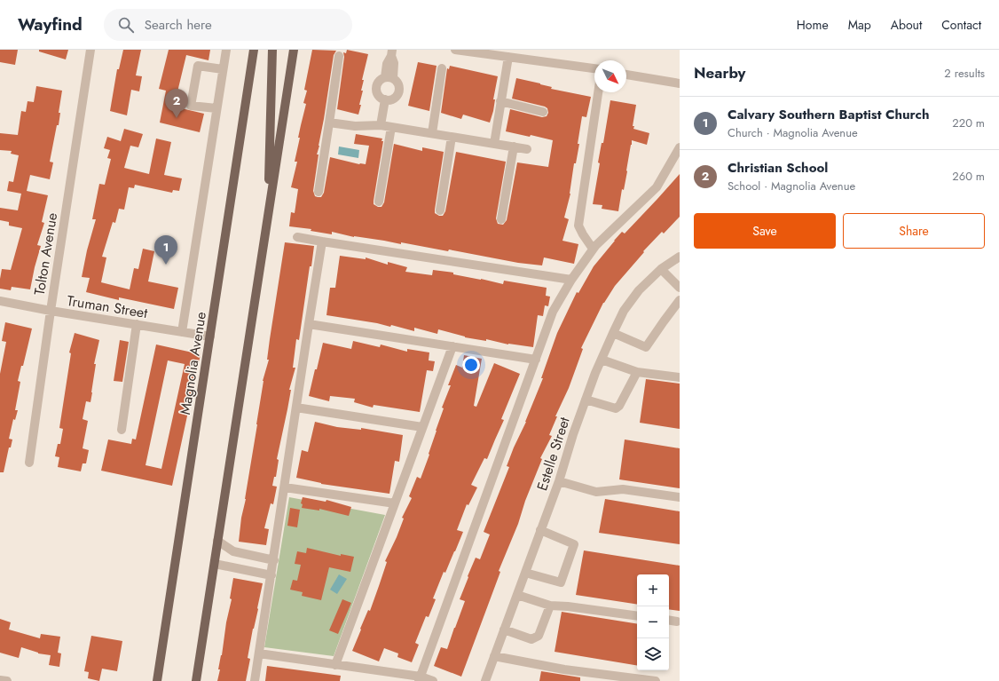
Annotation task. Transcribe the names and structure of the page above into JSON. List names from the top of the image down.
{
  "streets": {
    "main road": ["Magnolia Avenue"],
    "street": ["Tolton Avenue", "Truman Street", "Estelle Street"]
  },
  "crossings": [
    ["Tolton Avenue", "Truman Street"],
    ["Truman Street", "Magnolia Avenue"]
  ],
  "north": "bottom right",
  "page": {
    "header": "Wayfind",
    "search": "Search here",
    "nav": [
      "Home",
      "Map",
      "About",
      "Contact"
    ],
    "heading": ["Nearby", "2 results"],
    "pins": ["2", "1"],
    "list": [
      {
        "mark": "1",
        "name": "Calvary Southern Baptist Church",
        "note": "Church · Magnolia Avenue",
        "value": "220 m"
      },
      {
        "mark": "2",
        "name": "Christian School",
        "note": "School · Magnolia Avenue",
        "value": "260 m"
      }
    ],
    "buttons": ["Save", "Share"],
    "map_buttons": ["+", "−"]
  }
}
